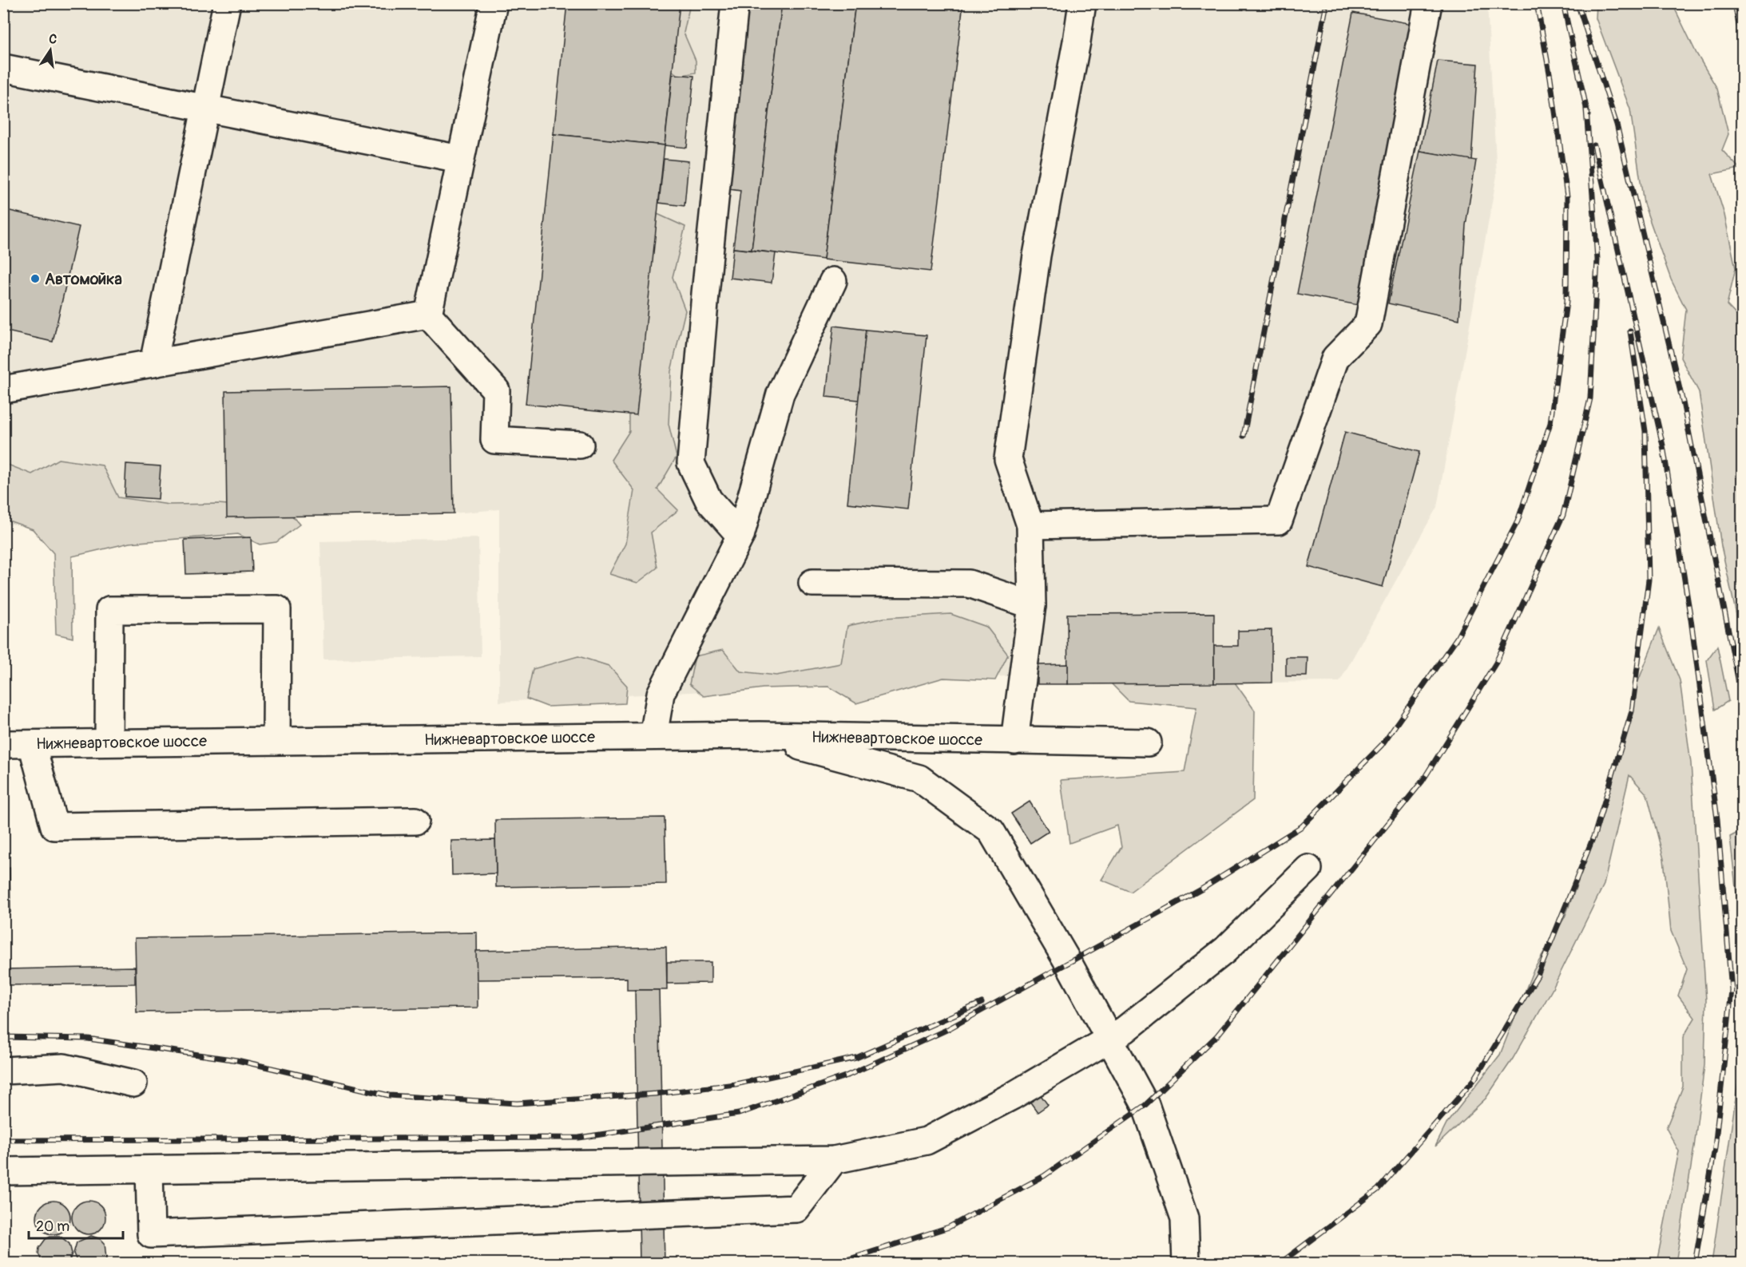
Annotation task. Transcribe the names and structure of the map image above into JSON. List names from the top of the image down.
{
  "streets": {
    "street": ["Нижневартовское шоссе"]
  },
  "places": ["Автомойка"],
  "scale_bar": "20 m",
  "north": "top"
}
